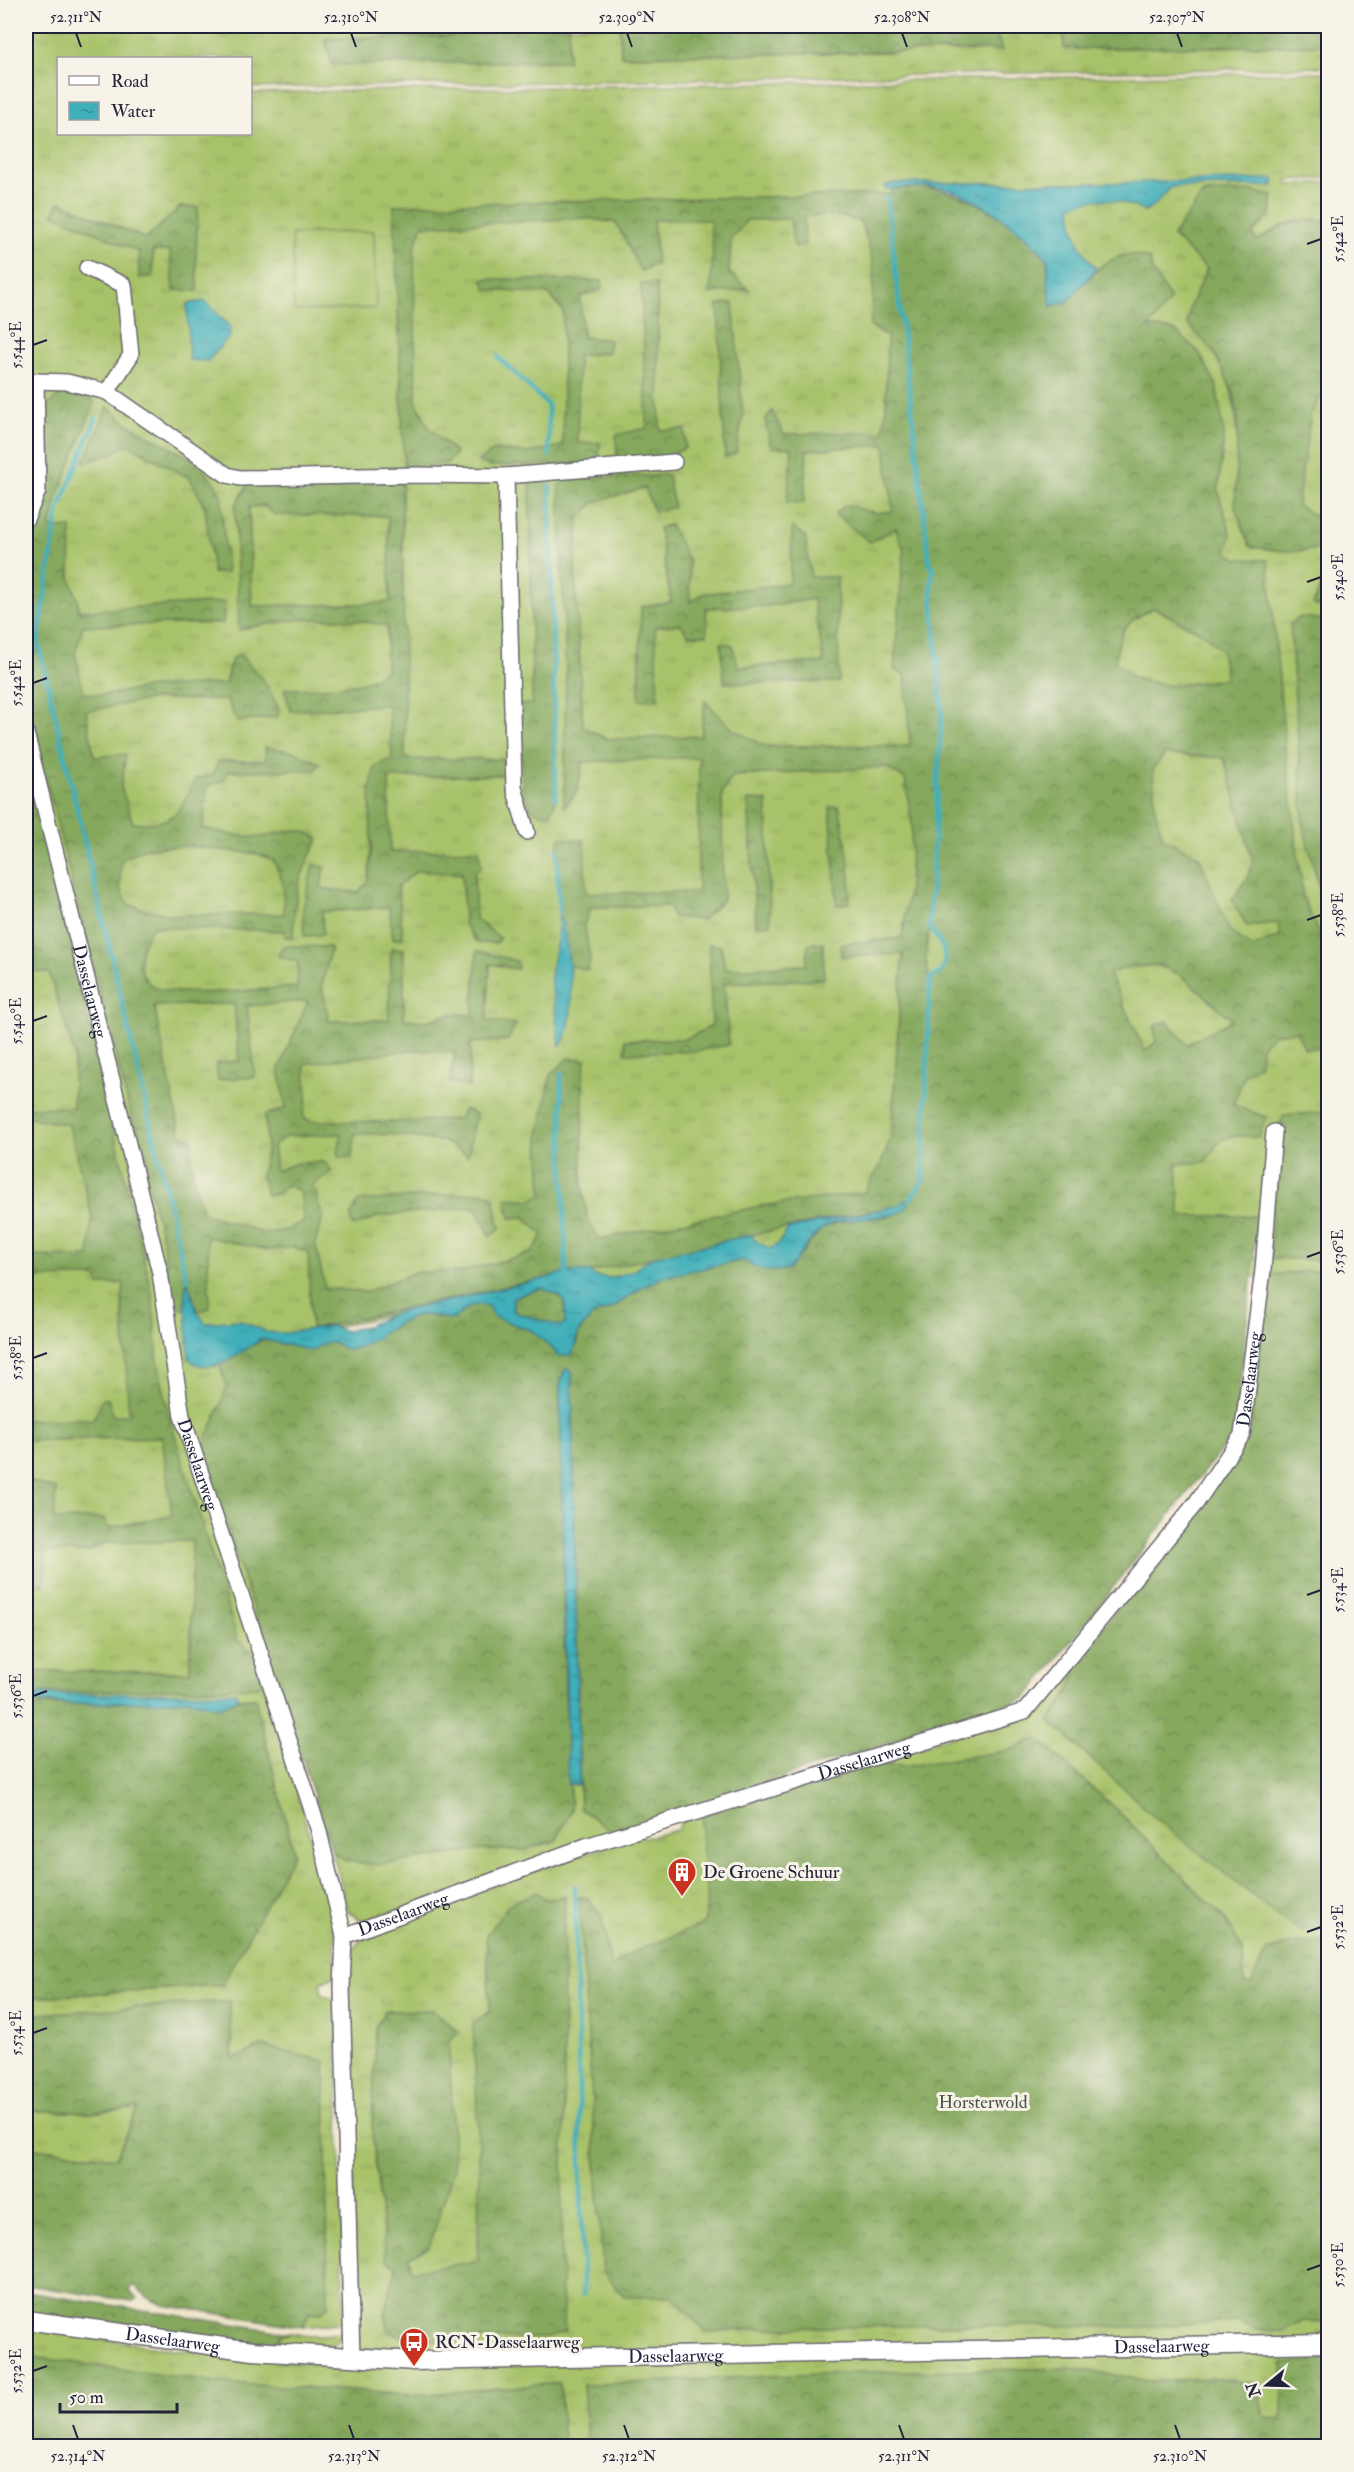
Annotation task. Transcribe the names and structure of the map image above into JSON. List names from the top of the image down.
{
  "streets": {
    "street": ["Dasselaarweg"]
  },
  "parks": ["Horsterwold"],
  "places": {
    "building": ["De Groene Schuur"],
    "bus stop": ["RCN-Dasselaarweg"]
  },
  "legend": ["Road", "Water"],
  "scale_bar": "50 m",
  "north": "left",
  "coordinates": [
    "52.311°N",
    "52.310°N",
    "52.309°N",
    "52.308°N",
    "52.307°N",
    "5.542°E",
    "5.544°E",
    "5.540°E",
    "5.538°E",
    "5.536°E",
    "5.534°E",
    "5.532°E",
    "5.530°E",
    "52.314°N",
    "52.313°N",
    "52.312°N"
  ]
}
